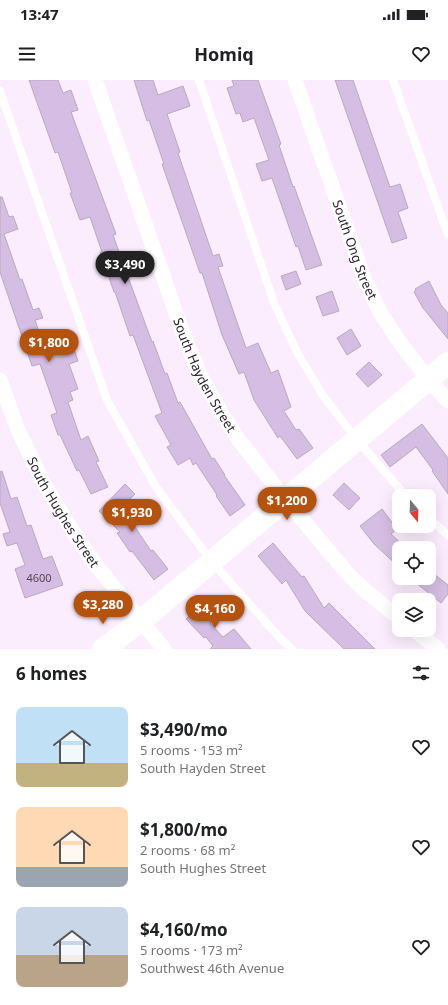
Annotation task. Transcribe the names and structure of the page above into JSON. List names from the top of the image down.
{
  "streets": {
    "street": ["South Ong Street", "South Hayden Street", "South Hughes Street"]
  },
  "house_numbers": ["4600"],
  "north": "bottom",
  "page": {
    "status": "13:47",
    "header": "Homiq",
    "price": [
      "$3,490",
      "$1,800",
      "$1,200",
      "$1,930",
      "$3,280",
      "$4,160"
    ],
    "heading": "6 homes",
    "list": [
      {
        "name": "$3,490/mo",
        "note": "5 rooms · 153 m² · South Hayden Street"
      },
      {
        "name": "$1,800/mo",
        "note": "2 rooms · 68 m² · South Hughes Street"
      },
      {
        "name": "$4,160/mo",
        "note": "5 rooms · 173 m² · Southwest 46th Avenue"
      }
    ]
  }
}
